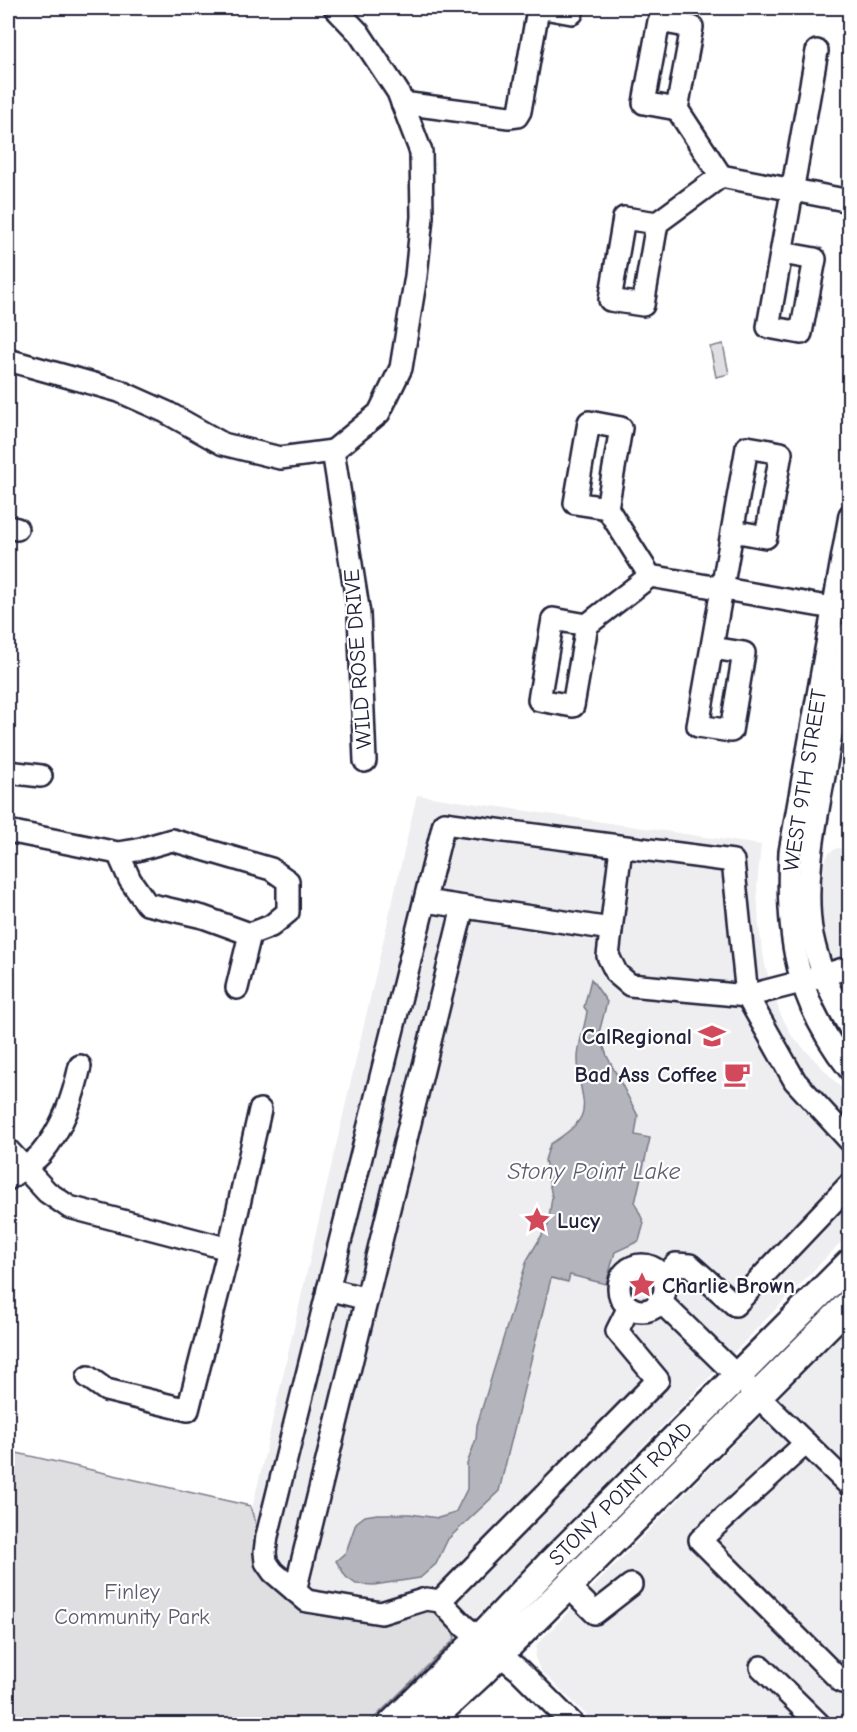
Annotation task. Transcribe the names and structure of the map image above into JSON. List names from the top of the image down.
{
  "streets": {
    "main road": ["STONY POINT ROAD"],
    "street": ["WILD ROSE DRIVE", "WEST 9TH STREET"]
  },
  "water": ["Stony Point Lake"],
  "parks": ["Finley Community Park"],
  "places": {
    "school or university": ["CalRegional"],
    "cafe": ["Bad Ass Coffee"],
    "place": ["Lucy", "Charlie Brown"]
  }
}
